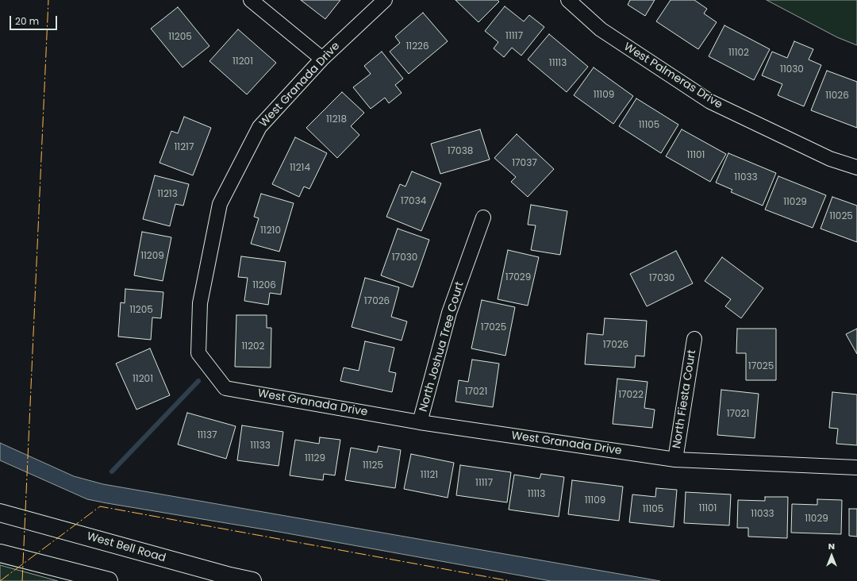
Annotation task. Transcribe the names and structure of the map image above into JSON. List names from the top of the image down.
{
  "streets": {
    "main road": ["West Bell Road"],
    "street": [
      "West Palmeras Drive",
      "West Granada Drive",
      "North Joshua Tree Court",
      "North Fiesta Court"
    ]
  },
  "crossings": [
    ["West Granada Drive", "North Joshua Tree Court"],
    ["West Granada Drive", "North Fiesta Court"]
  ],
  "house_numbers": [
    "11117",
    "11205",
    "11226",
    "11102",
    "11201",
    "11113",
    "11030",
    "11109",
    "11026",
    "11218",
    "11105",
    "11217",
    "17038",
    "11101",
    "17037",
    "11214",
    "11033",
    "11213",
    "17034",
    "11029",
    "11025",
    "11210",
    "11209",
    "17030",
    "17029",
    "17030",
    "11206",
    "17026",
    "11205",
    "17025",
    "17026",
    "11202",
    "17025",
    "11201",
    "17021",
    "17022",
    "17021",
    "11137",
    "11133",
    "11129",
    "11125",
    "11121",
    "11117",
    "11113",
    "11109",
    "11101",
    "11105",
    "11033",
    "11029"
  ],
  "scale_bar": "20 m",
  "north": "top"
}
